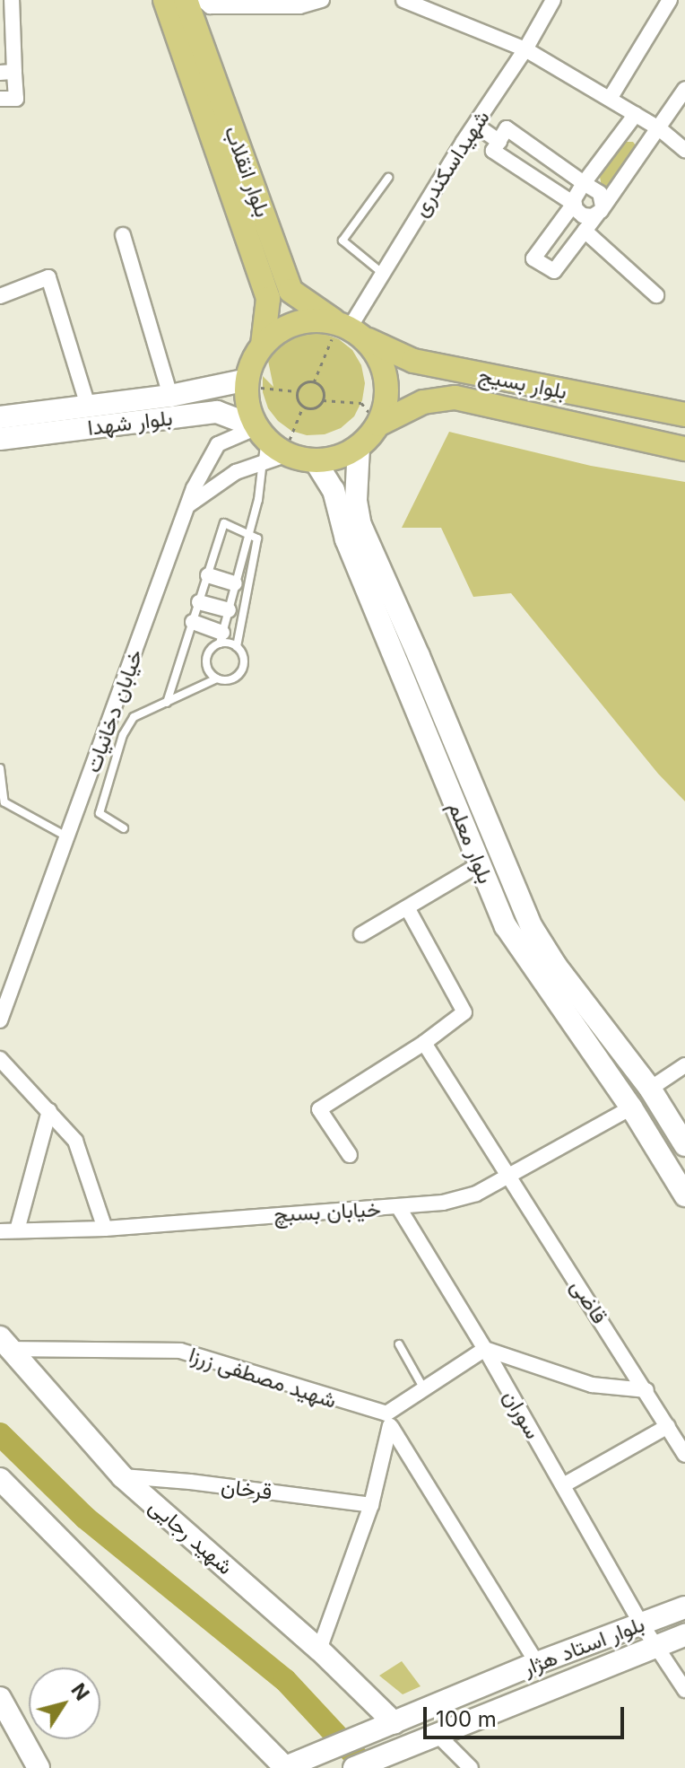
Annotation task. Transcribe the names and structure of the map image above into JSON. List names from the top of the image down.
{
  "streets": {
    "main road": [
      "بلوار انقلاب",
      "بلوار بسیج",
      "بلوار شهدا",
      "بلوار معلم",
      "شهید رجایی",
      "بلوار استاد هژار"
    ],
    "street": [
      "شهیداسکندری",
      "خیابان دخانیات",
      "خیابان بسبچ",
      "قاضی",
      "شهید مصطفی زرزا",
      "سوران",
      "قرخان"
    ]
  },
  "crossings": [
    ["شهیداسکندری", "بلوار انقلاب"],
    ["شهیداسکندری", "بلوار بسیج"],
    ["بلوار انقلاب", "بلوار بسیج"],
    ["بلوار شهدا", "خیابان دخانیات"],
    ["بلوار معلم", "خیابان بسبچ"],
    ["خیابان بسبچ", "قاضی"],
    ["خیابان بسبچ", "سوران"],
    ["شهید مصطفی زرزا", "شهید رجایی"],
    ["سوران", "بلوار استاد هژار"],
    ["قرخان", "شهید رجایی"],
    ["شهید رجایی", "بلوار استاد هژار"]
  ],
  "scale_bar": "100 m",
  "north": "top right"
}
